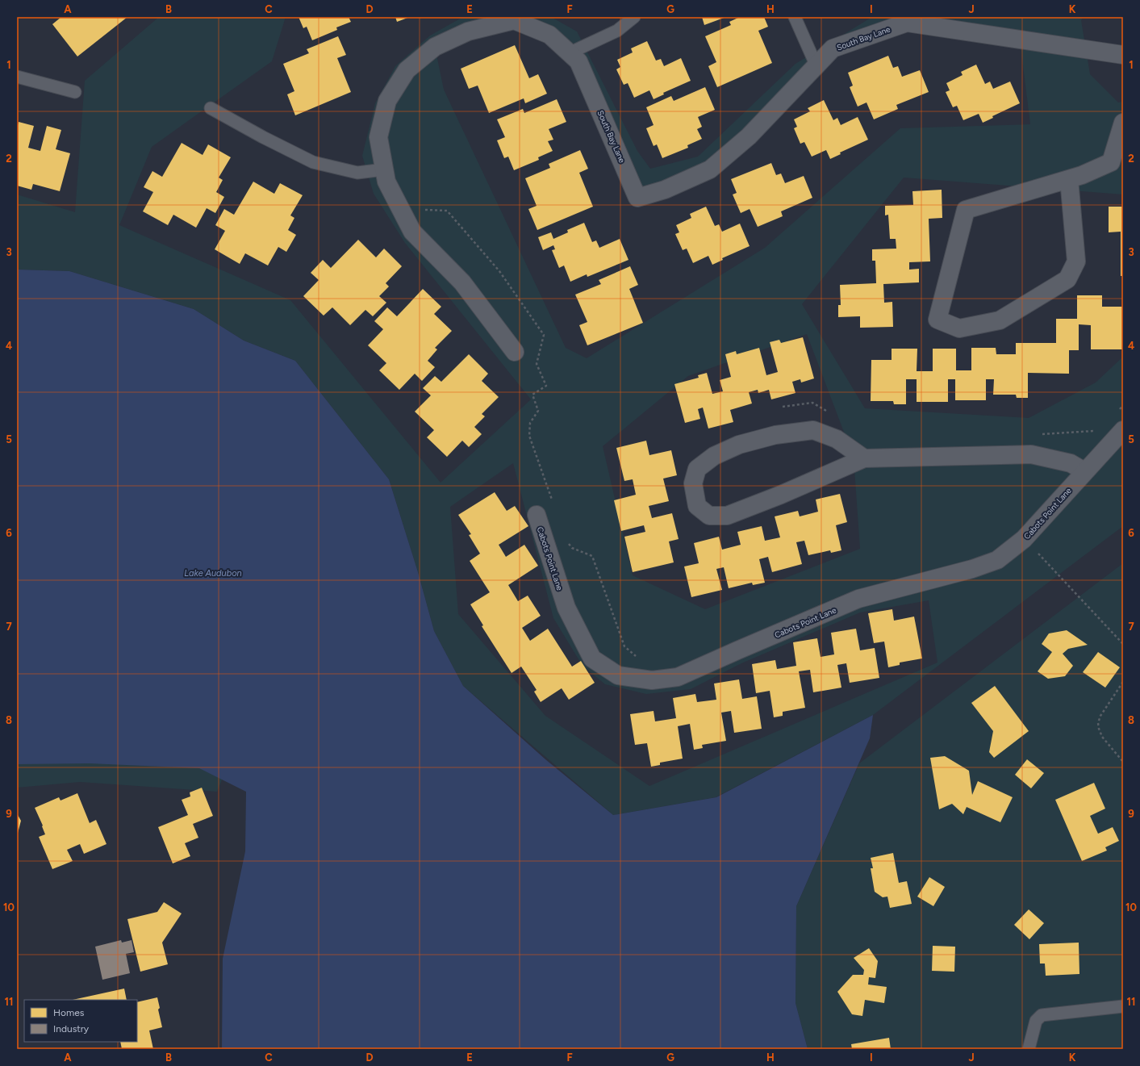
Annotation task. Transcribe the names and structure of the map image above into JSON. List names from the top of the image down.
{
  "streets": {
    "street": ["South Bay Lane", "Cabots Point Lane"]
  },
  "water": ["Lake Audubon"],
  "legend": ["Homes", "Industry"],
  "grid": {
    "columns": [
      "A",
      "B",
      "C",
      "D",
      "E",
      "F",
      "G",
      "H",
      "I",
      "J",
      "K"
    ],
    "rows": [
      "1",
      "2",
      "3",
      "4",
      "5",
      "6",
      "7",
      "8",
      "9",
      "10",
      "11"
    ]
  }
}
